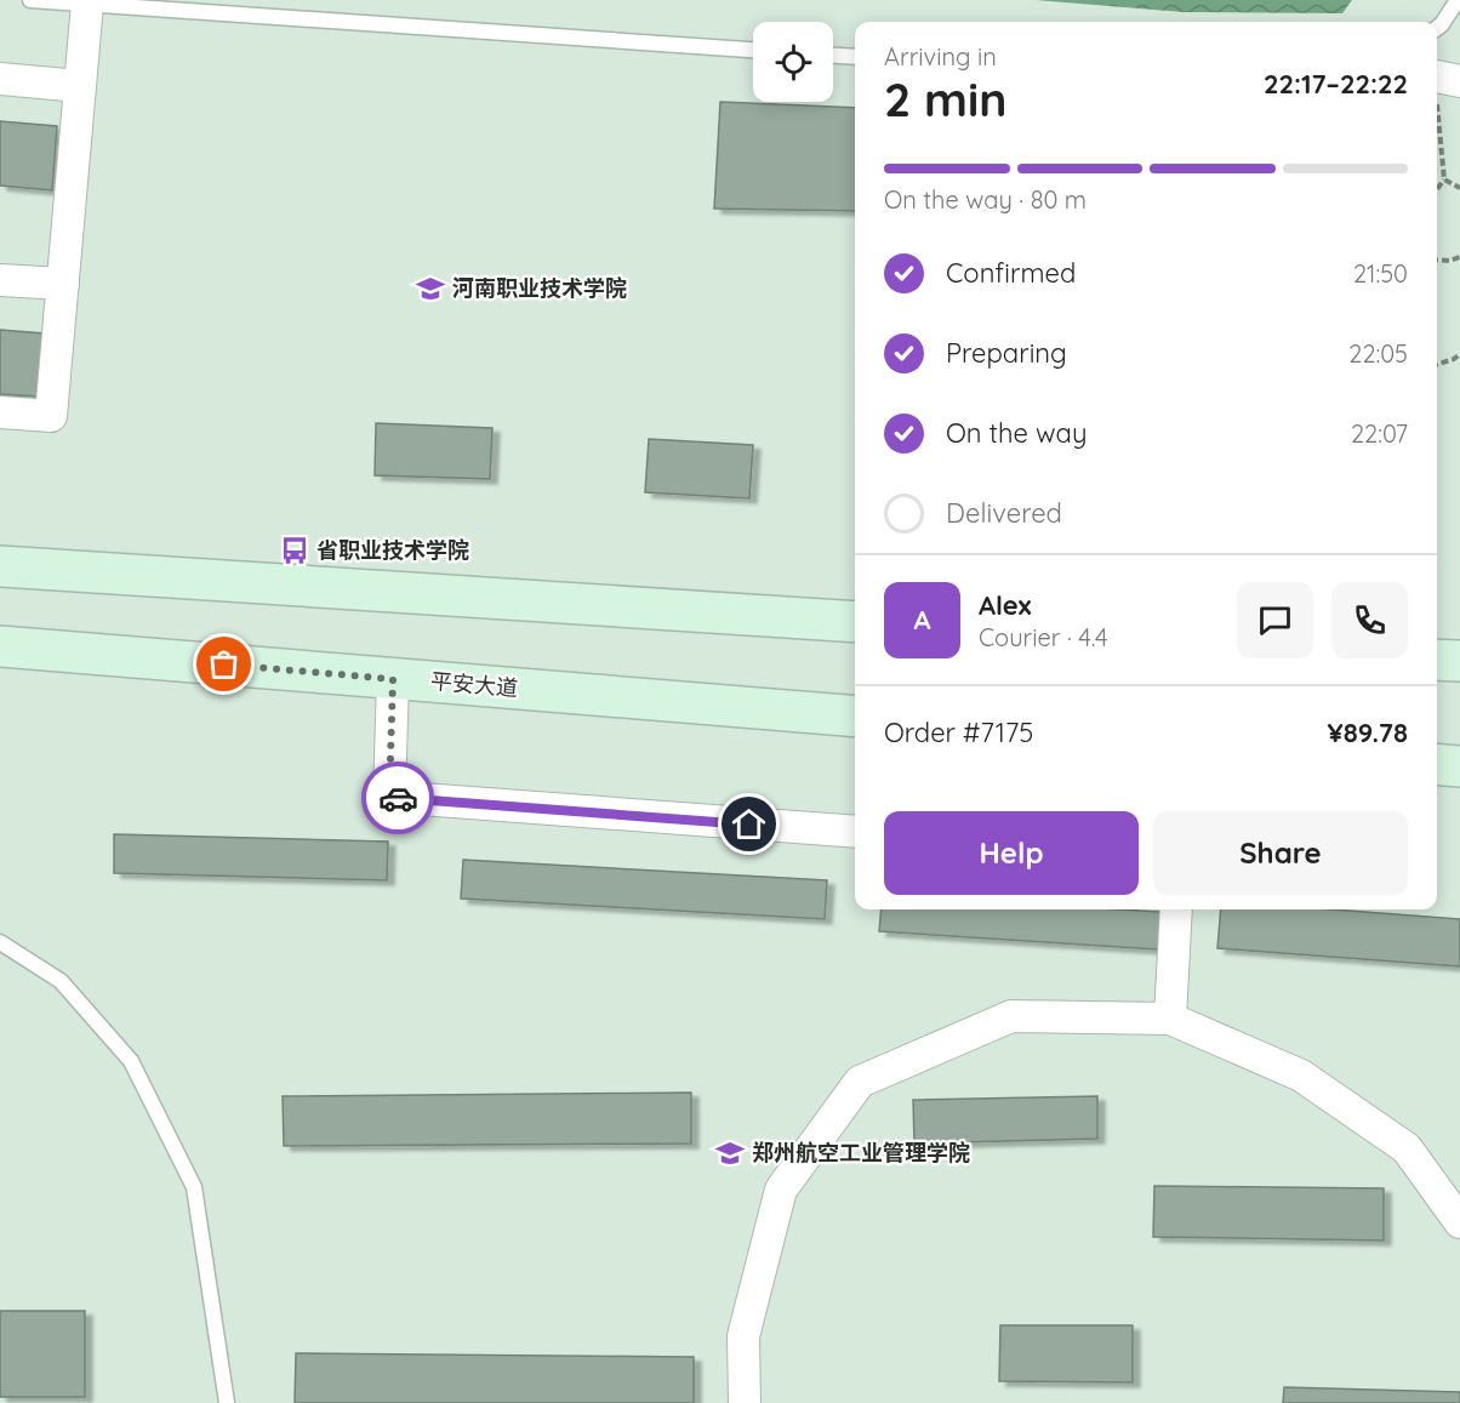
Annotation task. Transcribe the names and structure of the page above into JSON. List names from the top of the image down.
{
  "streets": {
    "main road": ["平安大道"]
  },
  "places": {
    "school or university": ["河南职业技术学院", "郑州航空工业管理学院"],
    "bus stop": ["省职业技术学院"]
  },
  "page": {
    "heading": ["2 min", "Arriving in", "22:17–22:22"],
    "panel": [
      "Alex",
      "Courier · 4.4",
      "Order #7175",
      "¥89.78"
    ],
    "bar": "On the way · 80 m",
    "list": [
      ["Confirmed", "21:50"],
      ["Preparing", "22:05"],
      ["On the way", "22:07"],
      "Delivered"
    ],
    "round": "A",
    "buttons": ["Help", "Share"]
  }
}
